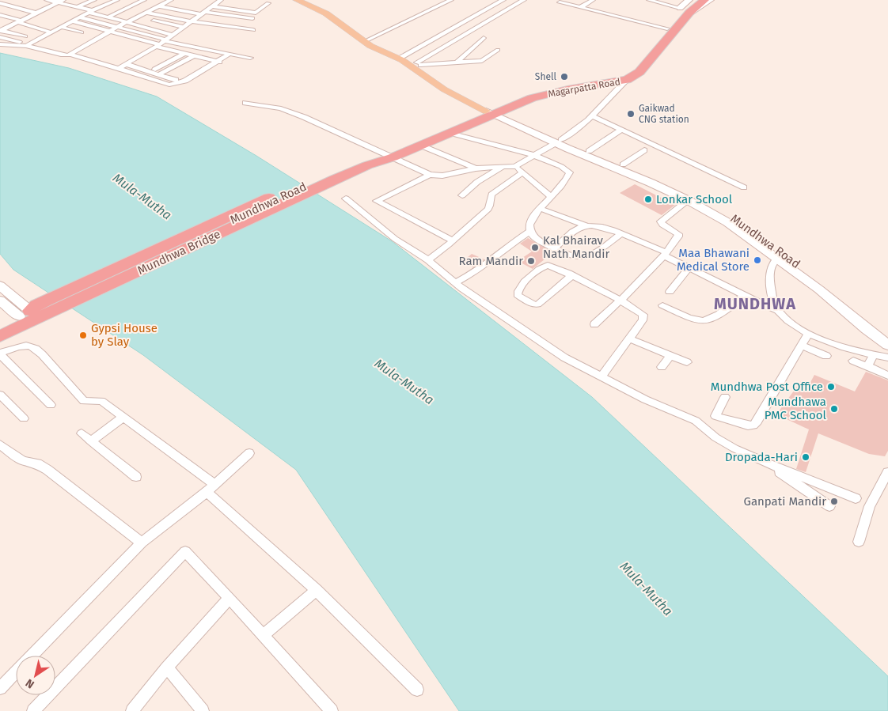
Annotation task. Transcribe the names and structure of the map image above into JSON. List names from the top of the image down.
{
  "streets": {
    "highway": ["Magarpatta Road", "Mundhwa Road"]
  },
  "crossings": [
    ["Magarpatta Road", "Mundhwa Road"]
  ],
  "districts": ["MUNDHWA"],
  "water": ["Mula-Mutha"],
  "places": [
    "Shell",
    "Gaikwad CNG station",
    "Lonkar School",
    "Kal Bhairav Nath Mandir",
    "Maa Bhawani Medical Store",
    "Ram Mandir",
    "Gypsi House by Slay",
    "Mundhwa Post Office",
    "Mundhawa PMC School",
    "Dropada-Hari",
    "Ganpati Mandir"
  ],
  "north": "bottom left"
}
